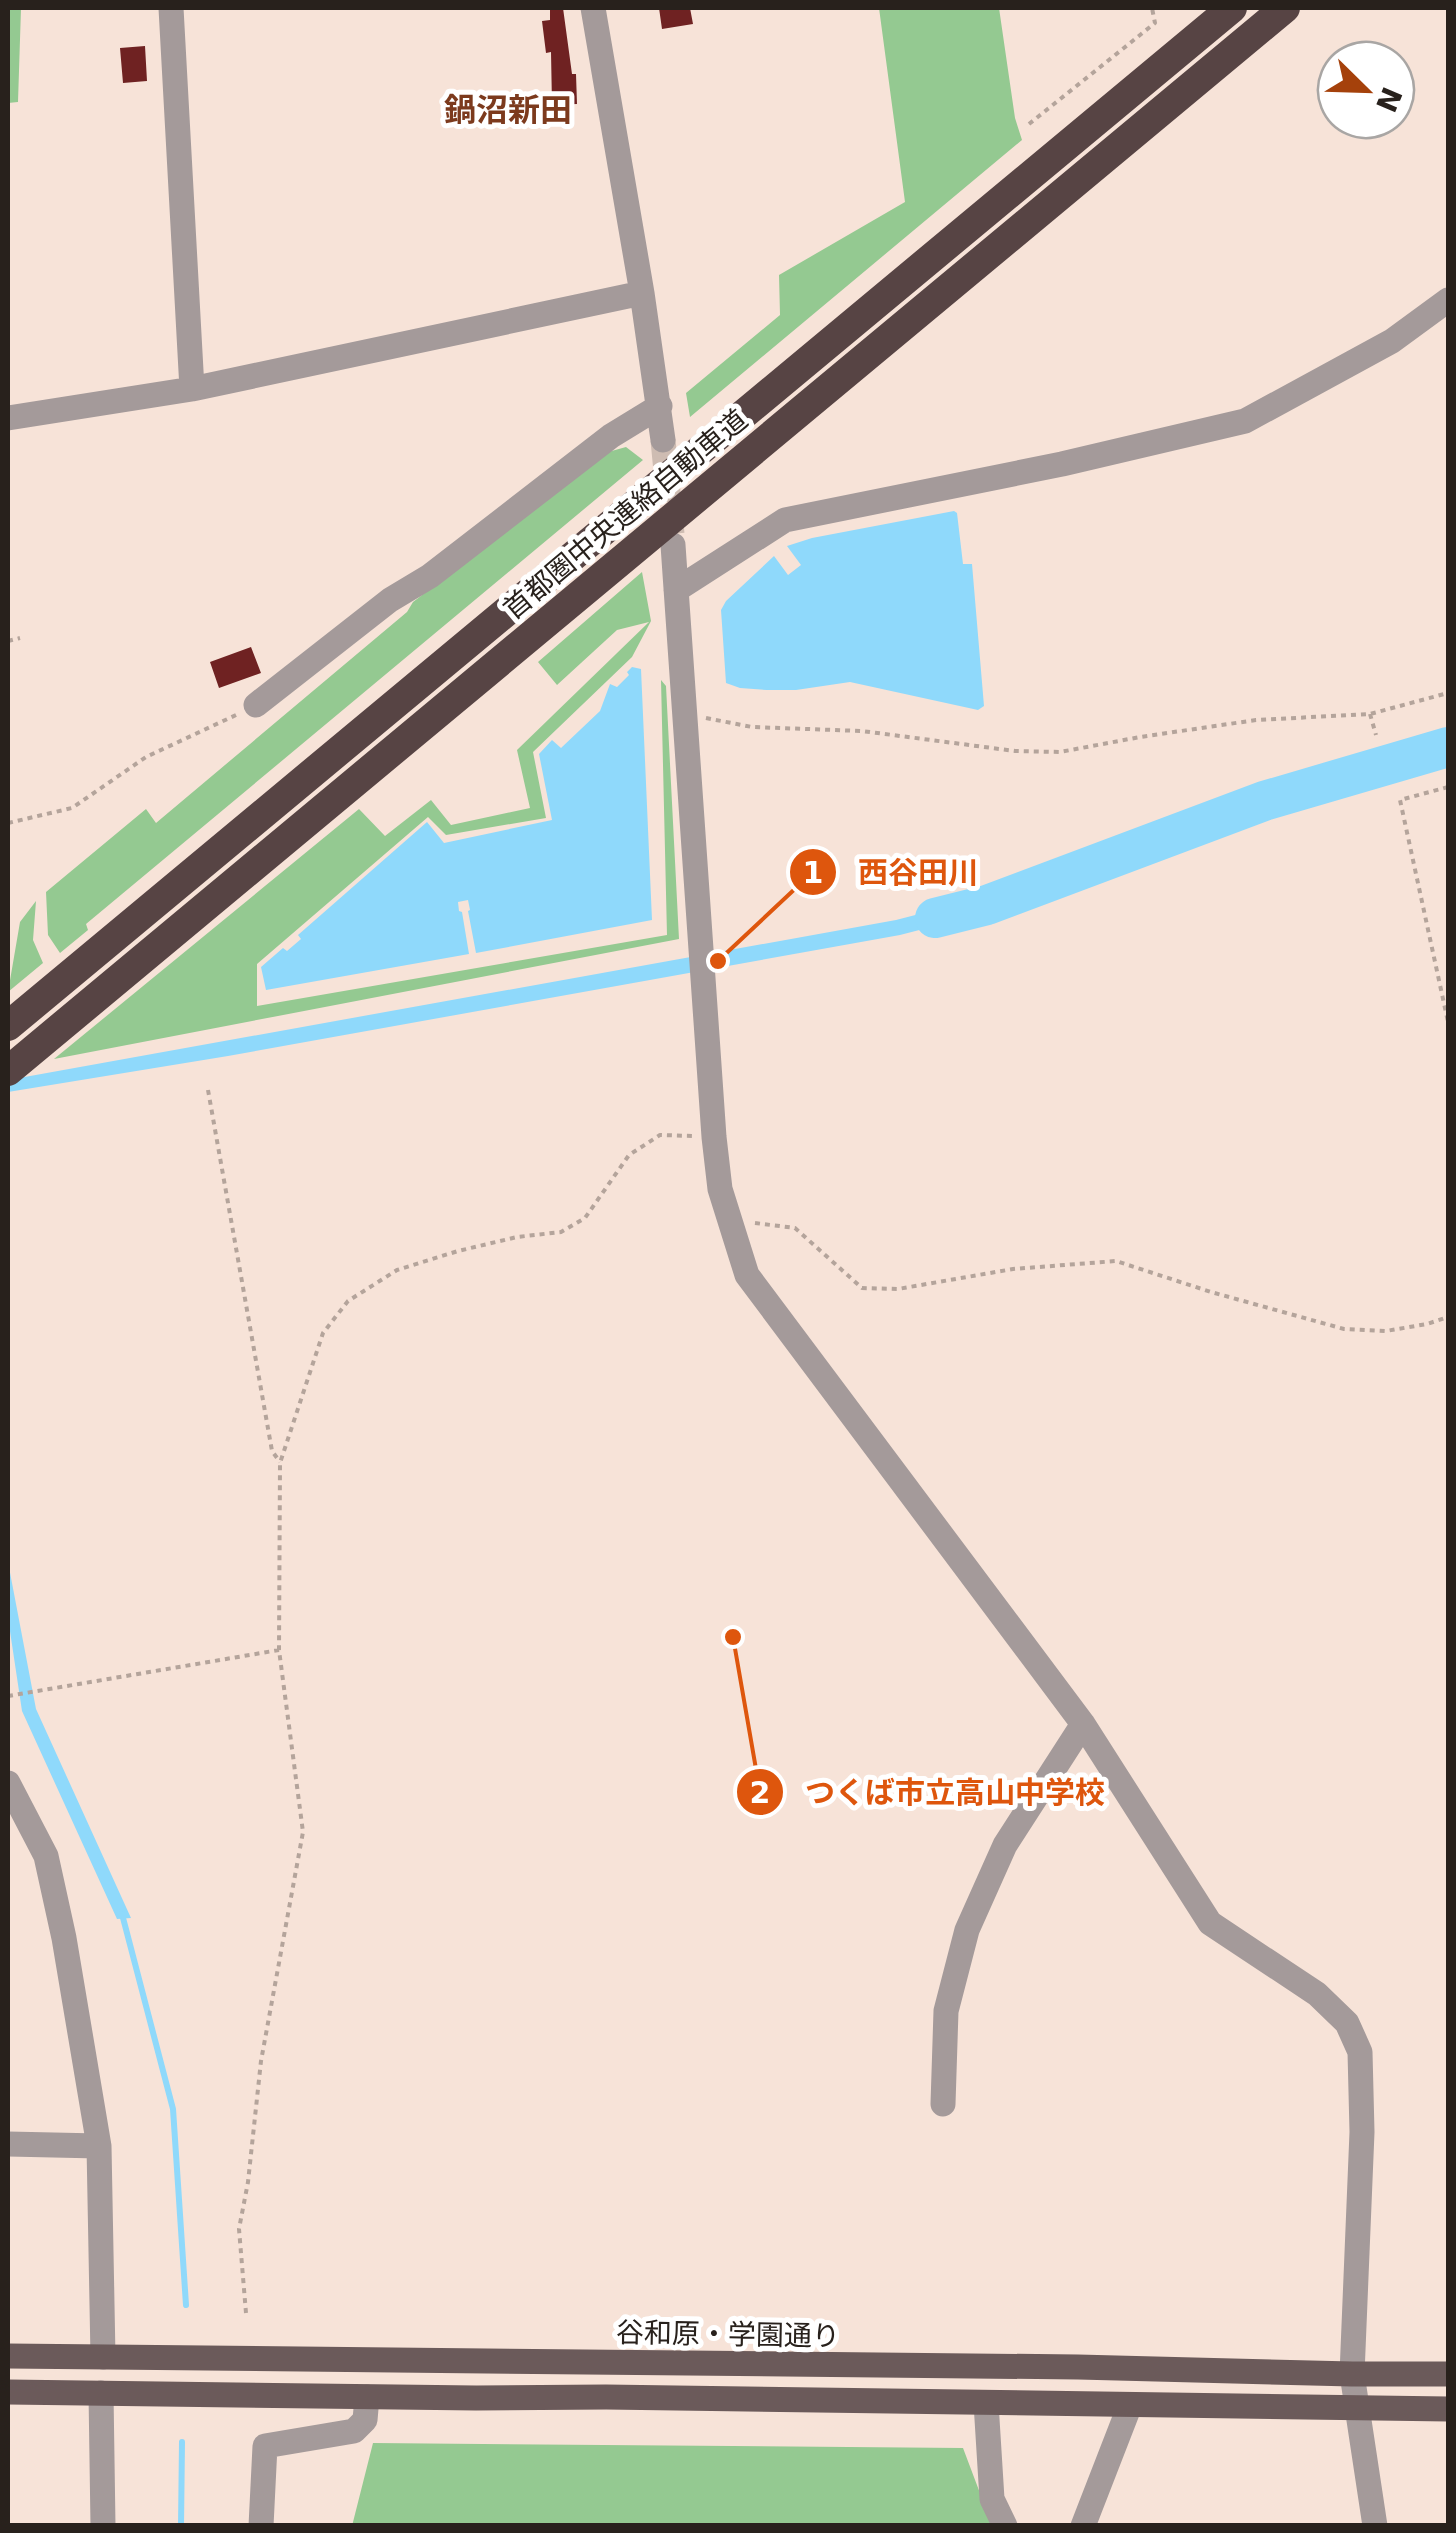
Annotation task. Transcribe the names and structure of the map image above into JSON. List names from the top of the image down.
{
  "streets": {
    "highway": ["首都圏中央連絡自動車道"],
    "main road": ["谷和原・学園通り"]
  },
  "districts": ["鍋沼新田"],
  "places": ["西谷田川", "つくば市立高山中学校"],
  "north": "bottom right"
}
